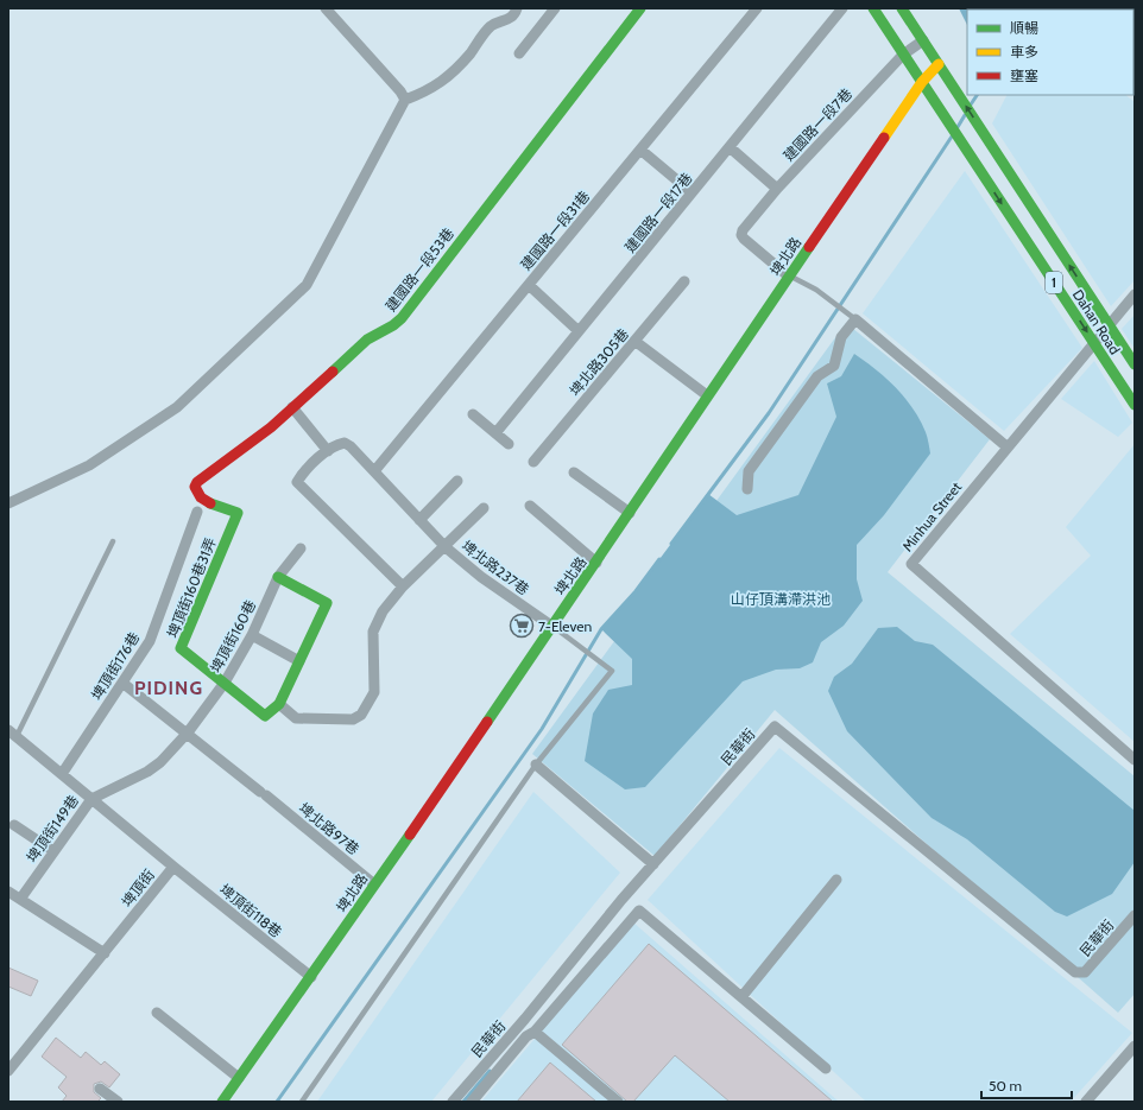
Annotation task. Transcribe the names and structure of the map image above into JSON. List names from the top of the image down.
{
  "streets": {
    "street": [
      "建國路一段7巷",
      "建國路一段17巷",
      "建國路一段31巷",
      "埤北路",
      "建國路一段53巷",
      "1",
      "Dahan Road",
      "埤北路305巷",
      "Minhua Street",
      "埤北路237巷",
      "埤頂街160巷31弄",
      "埤頂街160巷",
      "埤頂街176巷",
      "民華街",
      "埤頂街149巷",
      "埤北路97巷",
      "埤頂街",
      "埤頂街118巷"
    ]
  },
  "crossings": [
    ["建國路一段7巷", "埤北路"],
    ["建國路一段7巷", "1"],
    ["建國路一段31巷", "埤北路237巷"],
    ["埤北路", "1"],
    ["埤北路", "Dahan Road"],
    ["埤北路", "埤北路237巷"],
    ["埤北路", "埤北路97巷"],
    ["埤北路", "埤頂街118巷"],
    ["建國路一段53巷", "埤頂街160巷31弄"],
    ["1", "Dahan Road"],
    ["Dahan Road", "Minhua Street"],
    ["埤頂街160巷31弄", "埤頂街160巷"],
    ["埤頂街160巷", "埤頂街149巷"],
    ["埤頂街160巷", "埤北路97巷"],
    ["埤頂街160巷", "埤頂街"],
    ["埤頂街176巷", "埤北路97巷"],
    ["埤頂街176巷", "埤頂街"],
    ["埤頂街149巷", "埤頂街"],
    ["埤頂街", "埤頂街118巷"]
  ],
  "districts": ["PIDING"],
  "parks": ["山仔頂溝滯洪池"],
  "places": {
    "supermarket": ["7-Eleven"]
  },
  "legend": ["順暢", "車多", "壅塞"],
  "scale_bar": "50 m"
}
